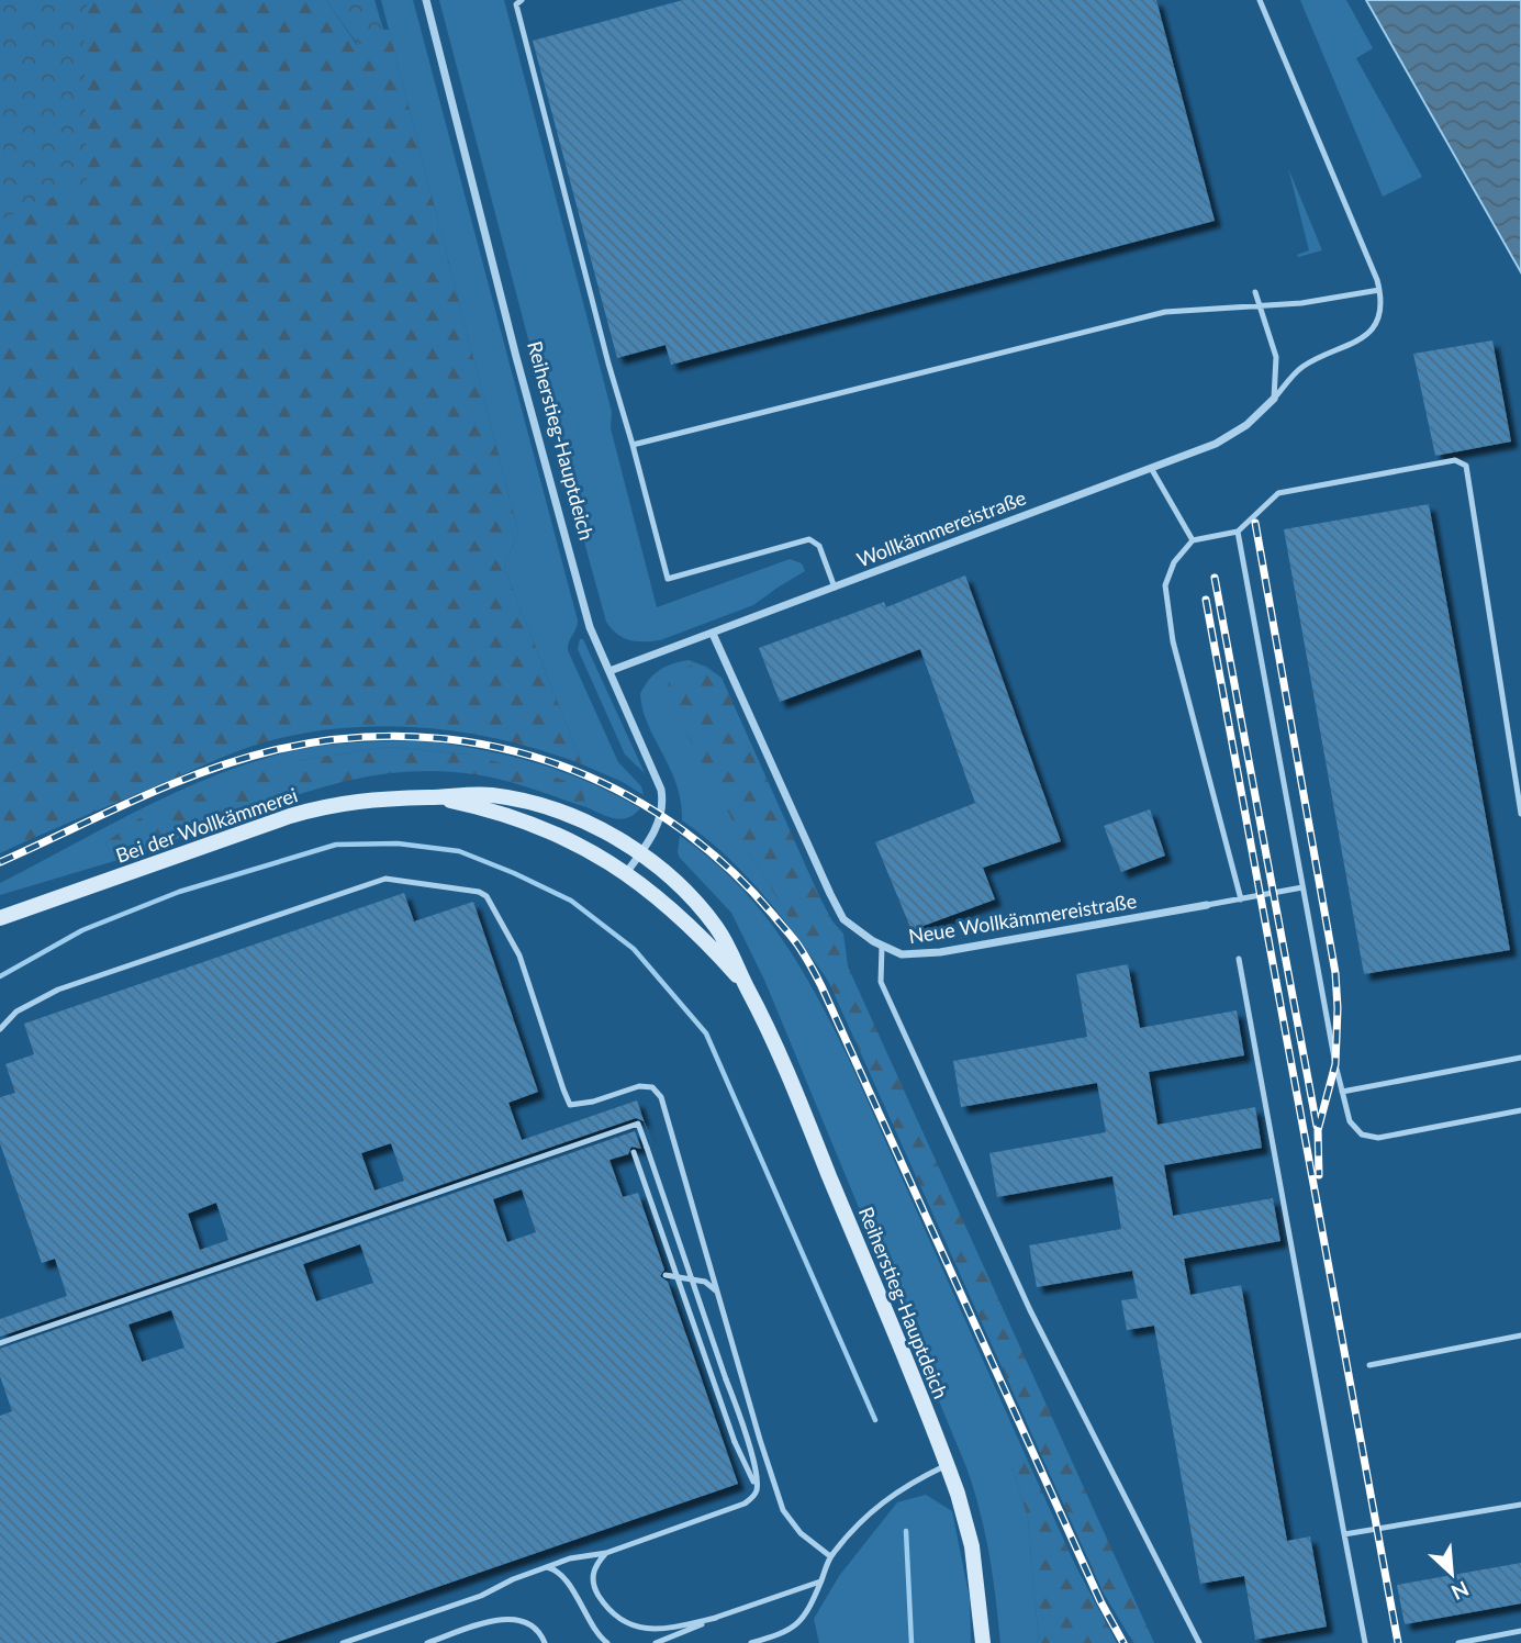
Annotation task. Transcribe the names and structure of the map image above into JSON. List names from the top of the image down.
{
  "streets": {
    "main road": ["Reiherstieg-Hauptdeich", "Bei der Wollkämmerei"],
    "street": ["Wollkämmereistraße", "Neue Wollkämmereistraße"]
  },
  "crossings": [
    ["Reiherstieg-Hauptdeich", "Wollkämmereistraße"],
    ["Reiherstieg-Hauptdeich", "Bei der Wollkämmerei"],
    ["Wollkämmereistraße", "Neue Wollkämmereistraße"]
  ],
  "north": "bottom right"
}
